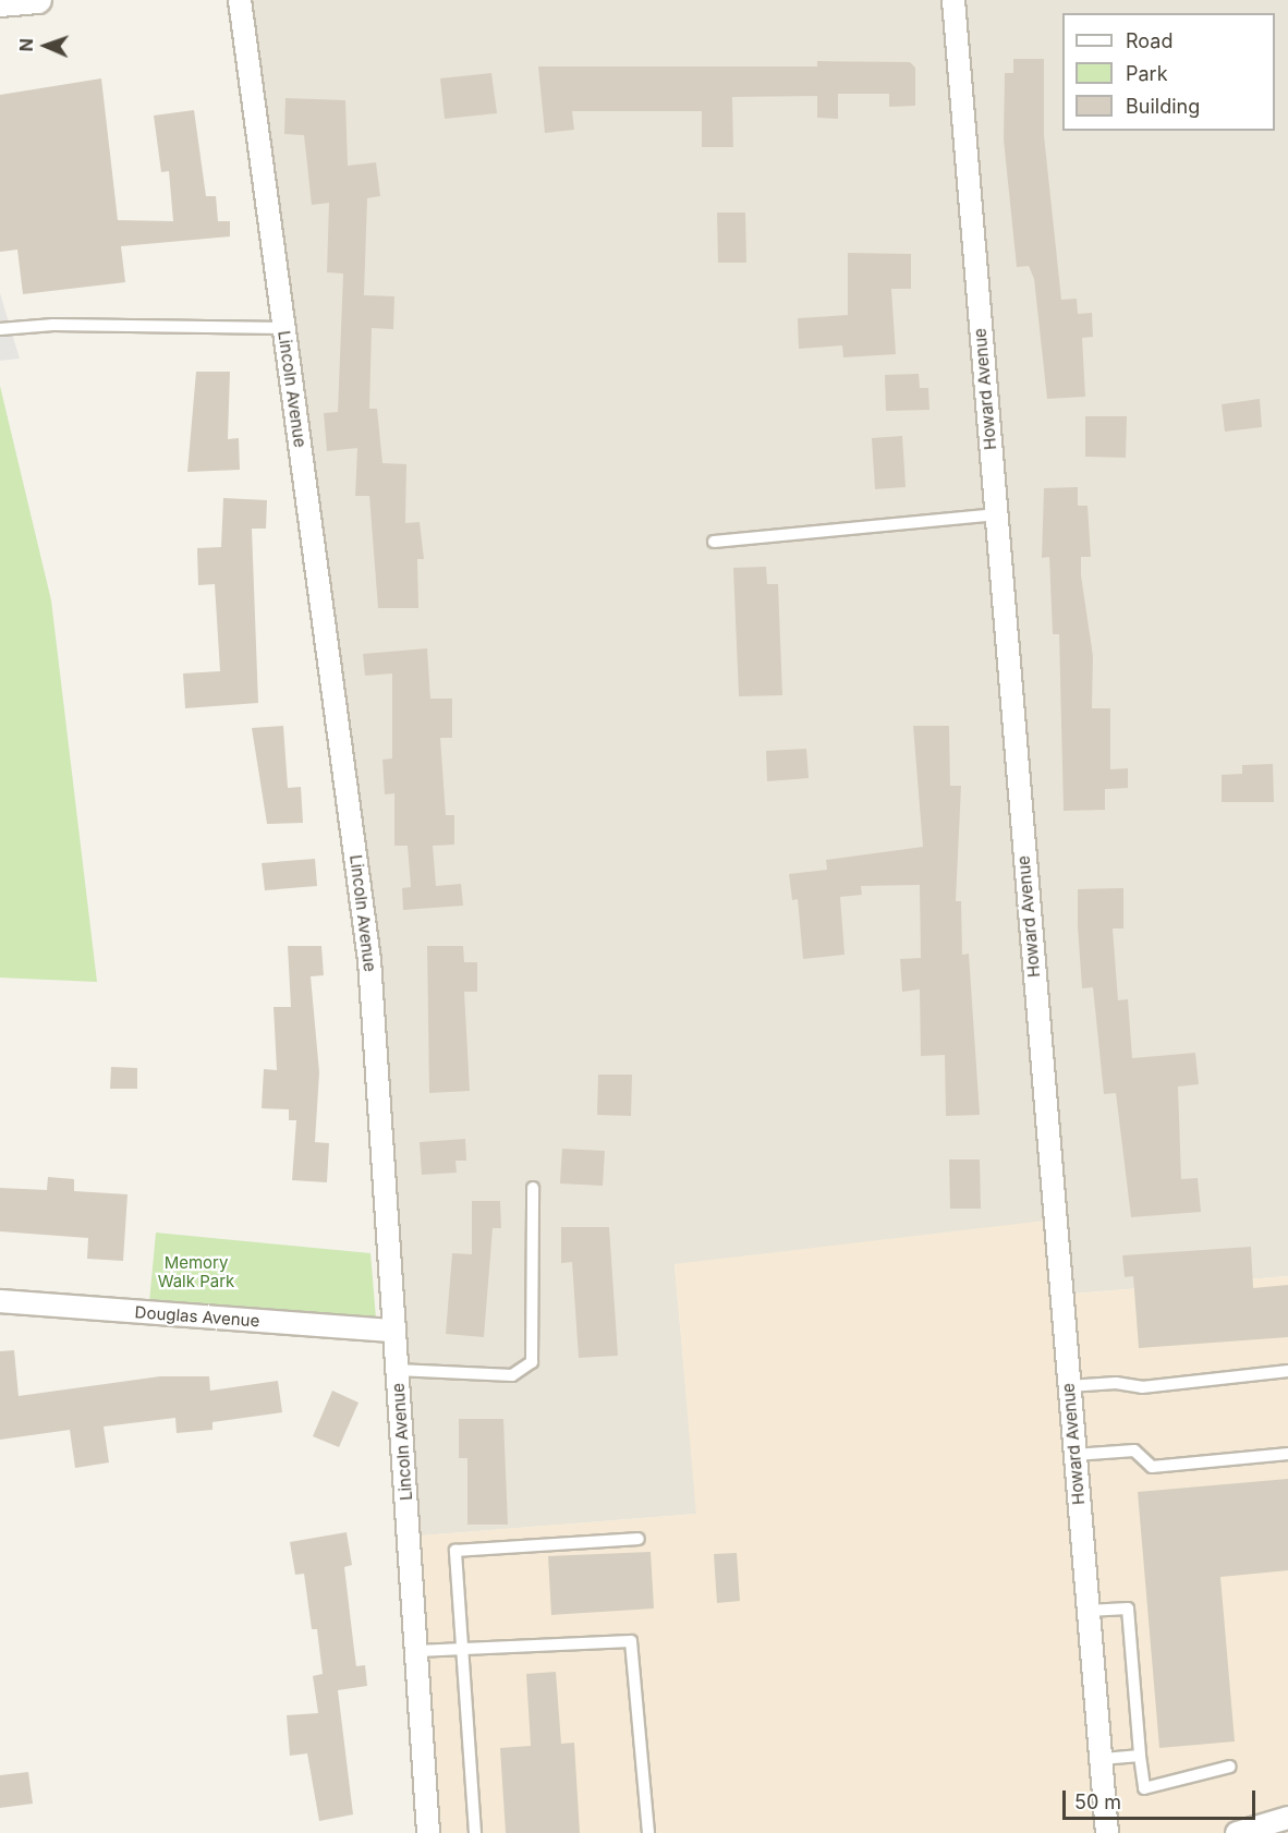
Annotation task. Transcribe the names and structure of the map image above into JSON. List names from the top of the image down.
{
  "streets": {
    "street": ["Lincoln Avenue", "Howard Avenue", "Douglas Avenue"]
  },
  "crossings": [
    ["Lincoln Avenue", "Douglas Avenue"]
  ],
  "parks": ["Memory Walk Park"],
  "legend": ["Road", "Park", "Building"],
  "scale_bar": "50 m",
  "north": "left"
}
